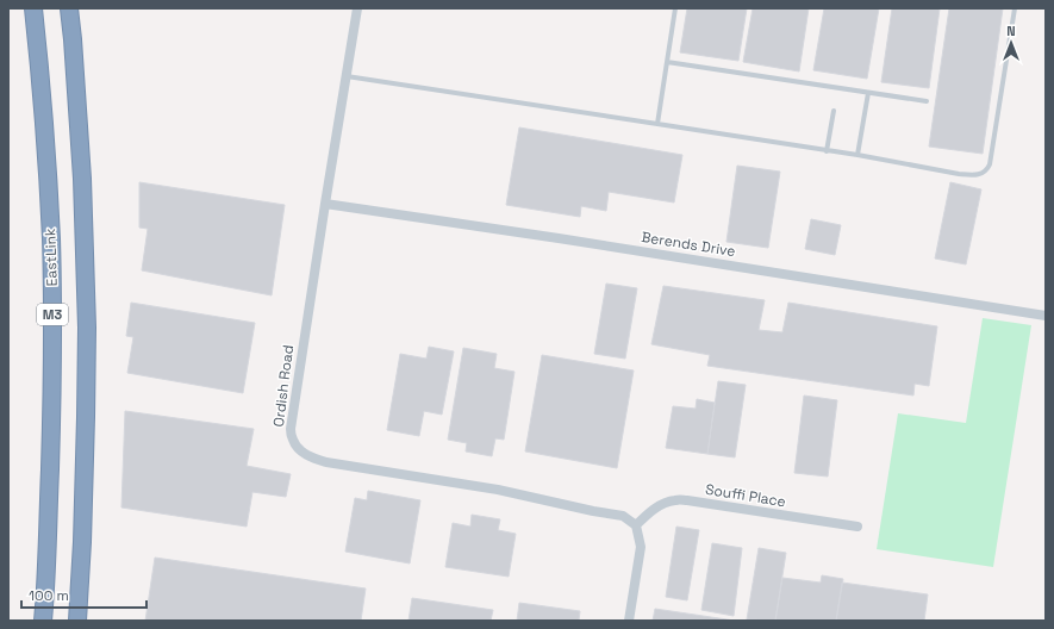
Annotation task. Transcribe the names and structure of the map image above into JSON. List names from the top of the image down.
{
  "streets": {
    "highway": ["EastLink", "M3"],
    "street": ["Berends Drive", "Ordish Road", "Souffi Place"]
  },
  "crossings": [
    ["Berends Drive", "Ordish Road"],
    ["Ordish Road", "Souffi Place"]
  ],
  "scale_bar": "100 m",
  "north": "top"
}
